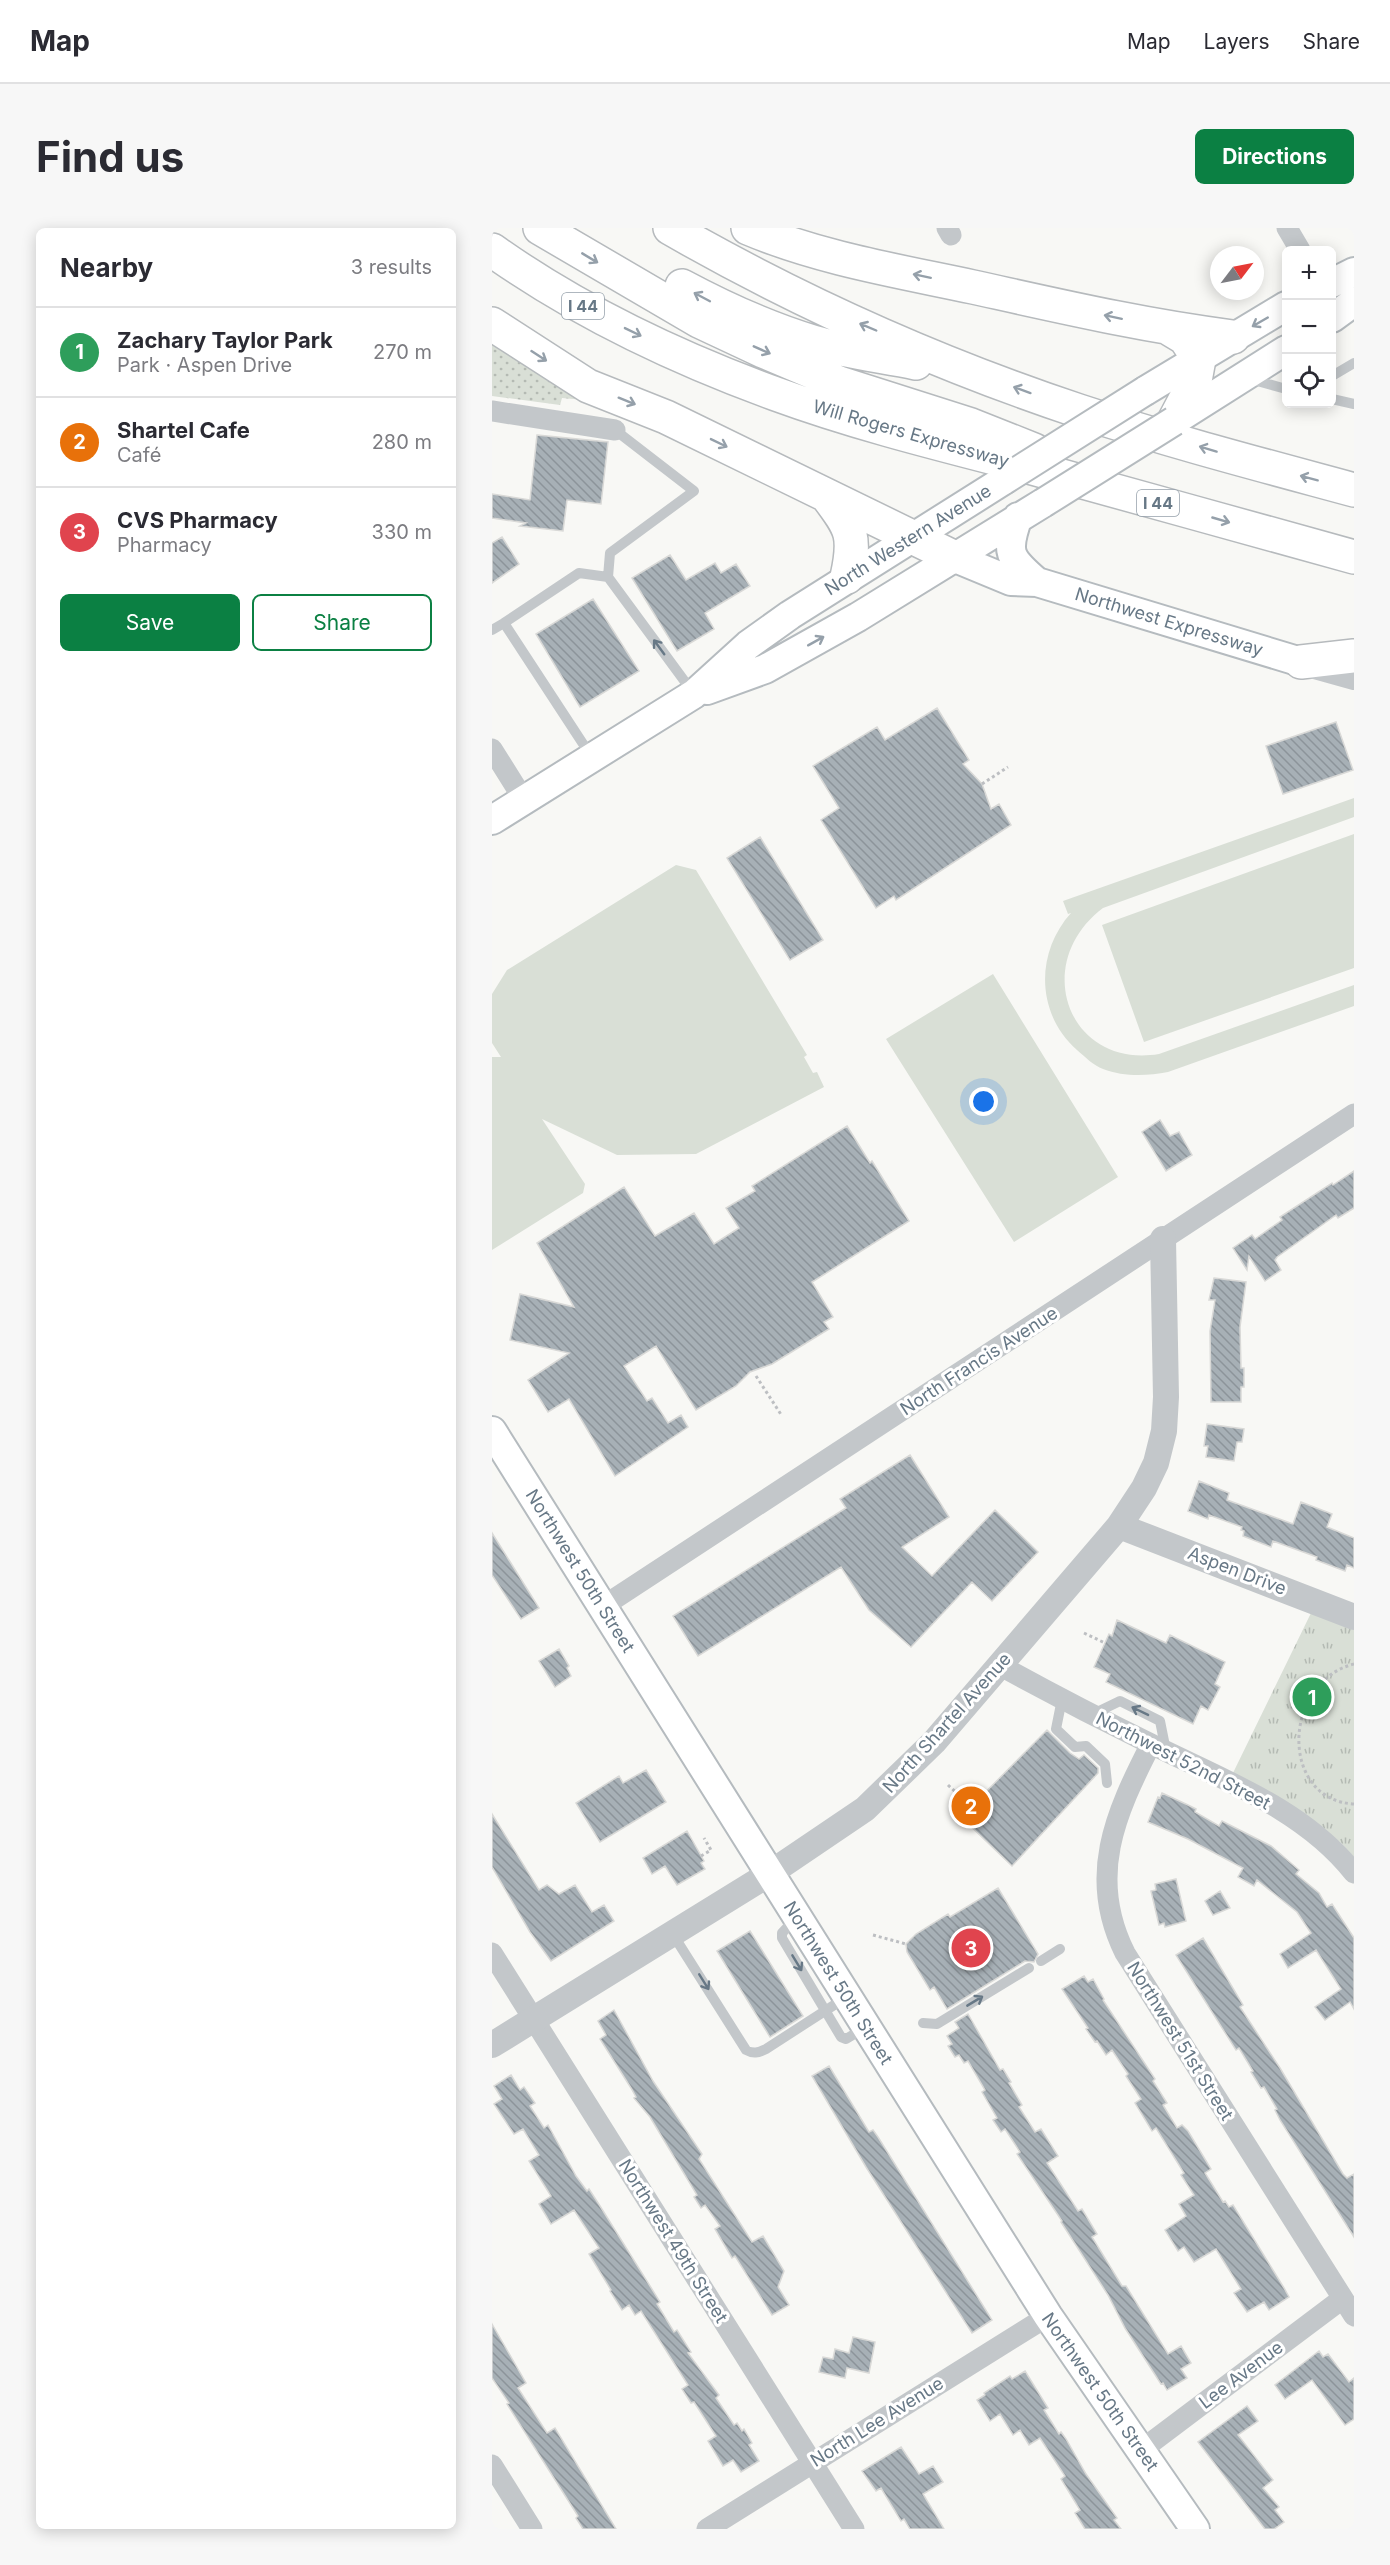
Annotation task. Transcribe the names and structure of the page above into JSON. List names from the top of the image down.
{
  "streets": {
    "highway": ["I 44", "Will Rogers Expressway"],
    "main road": ["North Western Avenue", "Northwest Expressway", "Northwest 50th Street"],
    "street": [
      "North Francis Avenue",
      "Aspen Drive",
      "North Shartel Avenue",
      "Northwest 52nd Street",
      "Northwest 51st Street",
      "Northwest 49th Street",
      "Lee Avenue",
      "North Lee Avenue"
    ]
  },
  "crossings": [
    ["North Western Avenue", "Northwest Expressway"],
    ["North Francis Avenue", "Northwest 50th Street"],
    ["North Francis Avenue", "North Shartel Avenue"],
    ["Northwest 50th Street", "North Shartel Avenue"],
    ["Northwest 50th Street", "Lee Avenue"],
    ["Northwest 50th Street", "North Lee Avenue"],
    ["Aspen Drive", "North Shartel Avenue"],
    ["North Shartel Avenue", "Northwest 52nd Street"],
    ["North Shartel Avenue", "Northwest 49th Street"],
    ["Northwest 52nd Street", "Northwest 51st Street"],
    ["Northwest 51st Street", "Lee Avenue"],
    ["Northwest 49th Street", "North Lee Avenue"]
  ],
  "north": "top right",
  "page": {
    "header": "Map",
    "nav": ["Map", "Layers", "Share"],
    "buttons": [
      "Directions",
      ["Save", "Share"]
    ],
    "title": "Find us",
    "heading": ["Nearby", "3 results"],
    "map_buttons": ["+", "−"],
    "list": [
      {
        "mark": "1",
        "name": "Zachary Taylor Park",
        "note": "Park · Aspen Drive",
        "value": "270 m"
      },
      {
        "mark": "2",
        "name": "Shartel Cafe",
        "note": "Café",
        "value": "280 m"
      },
      {
        "mark": "3",
        "name": "CVS Pharmacy",
        "note": "Pharmacy",
        "value": "330 m"
      }
    ],
    "pins": ["1", "2", "3"]
  }
}
